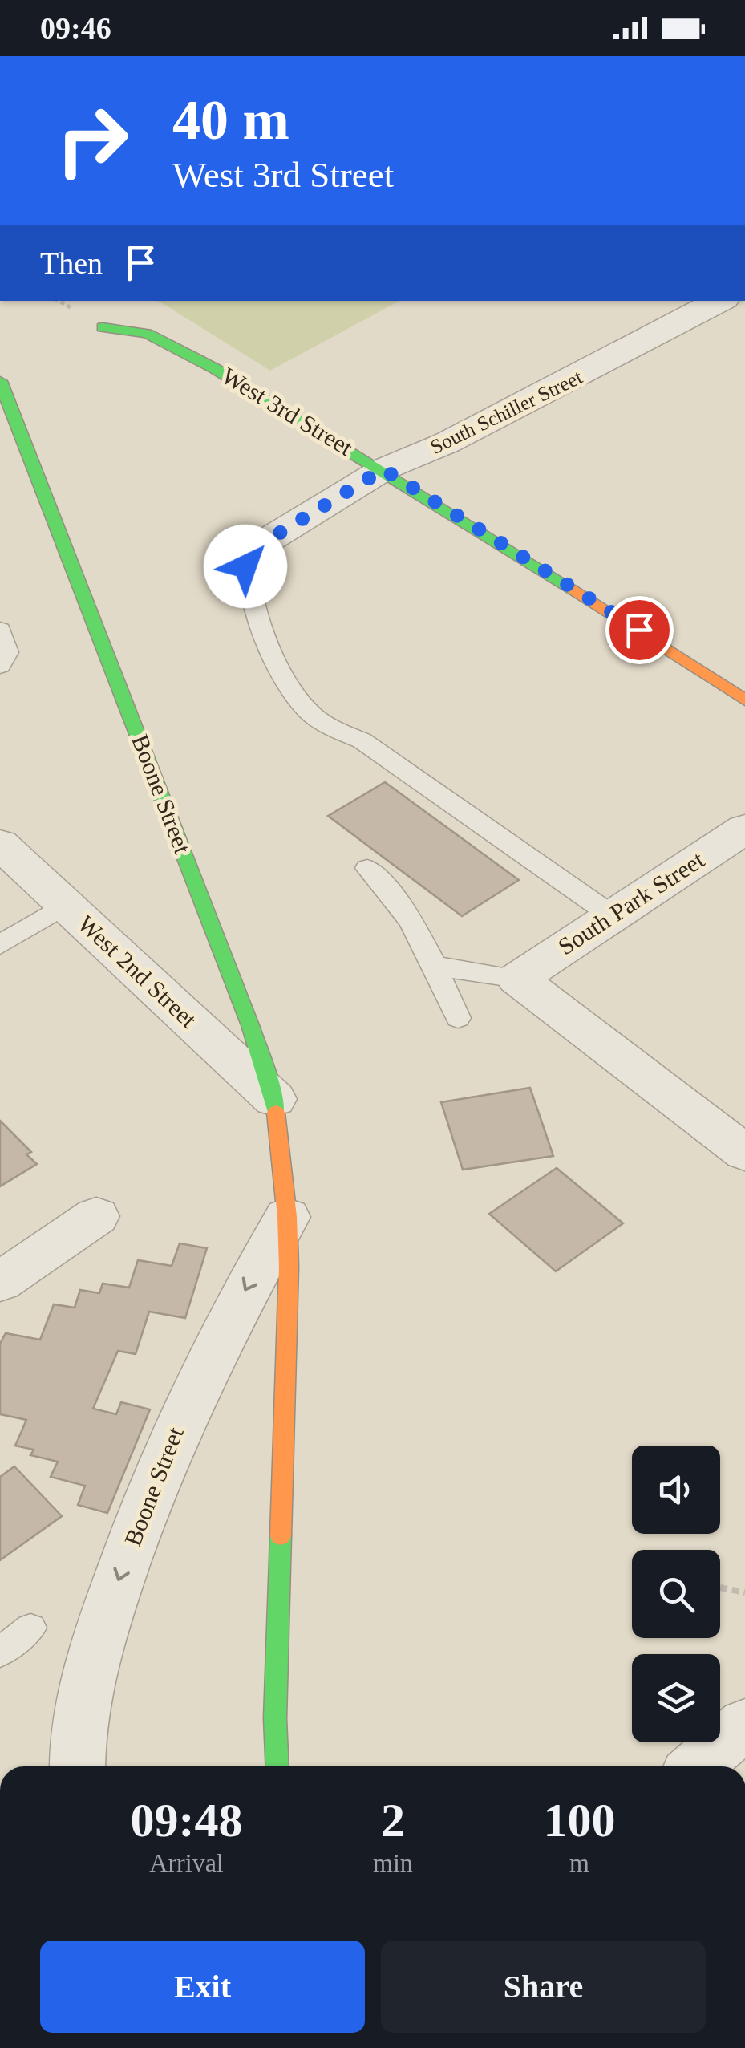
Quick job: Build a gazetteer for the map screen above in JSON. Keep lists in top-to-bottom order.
{
  "streets": {
    "main road": ["West 3rd Street", "Boone Street"],
    "street": ["South Schiller Street", "South Park Street", "West 2nd Street"]
  },
  "crossings": [
    ["West 3rd Street", "South Schiller Street"],
    ["Boone Street", "West 2nd Street"]
  ],
  "page": {
    "status": "09:46",
    "turn": ["40 m", "West 3rd Street"],
    "then": "Then",
    "eta": [
      "09:48",
      "Arrival",
      "2",
      "min",
      "100",
      "m"
    ],
    "buttons": ["Exit", "Share"]
  }
}
